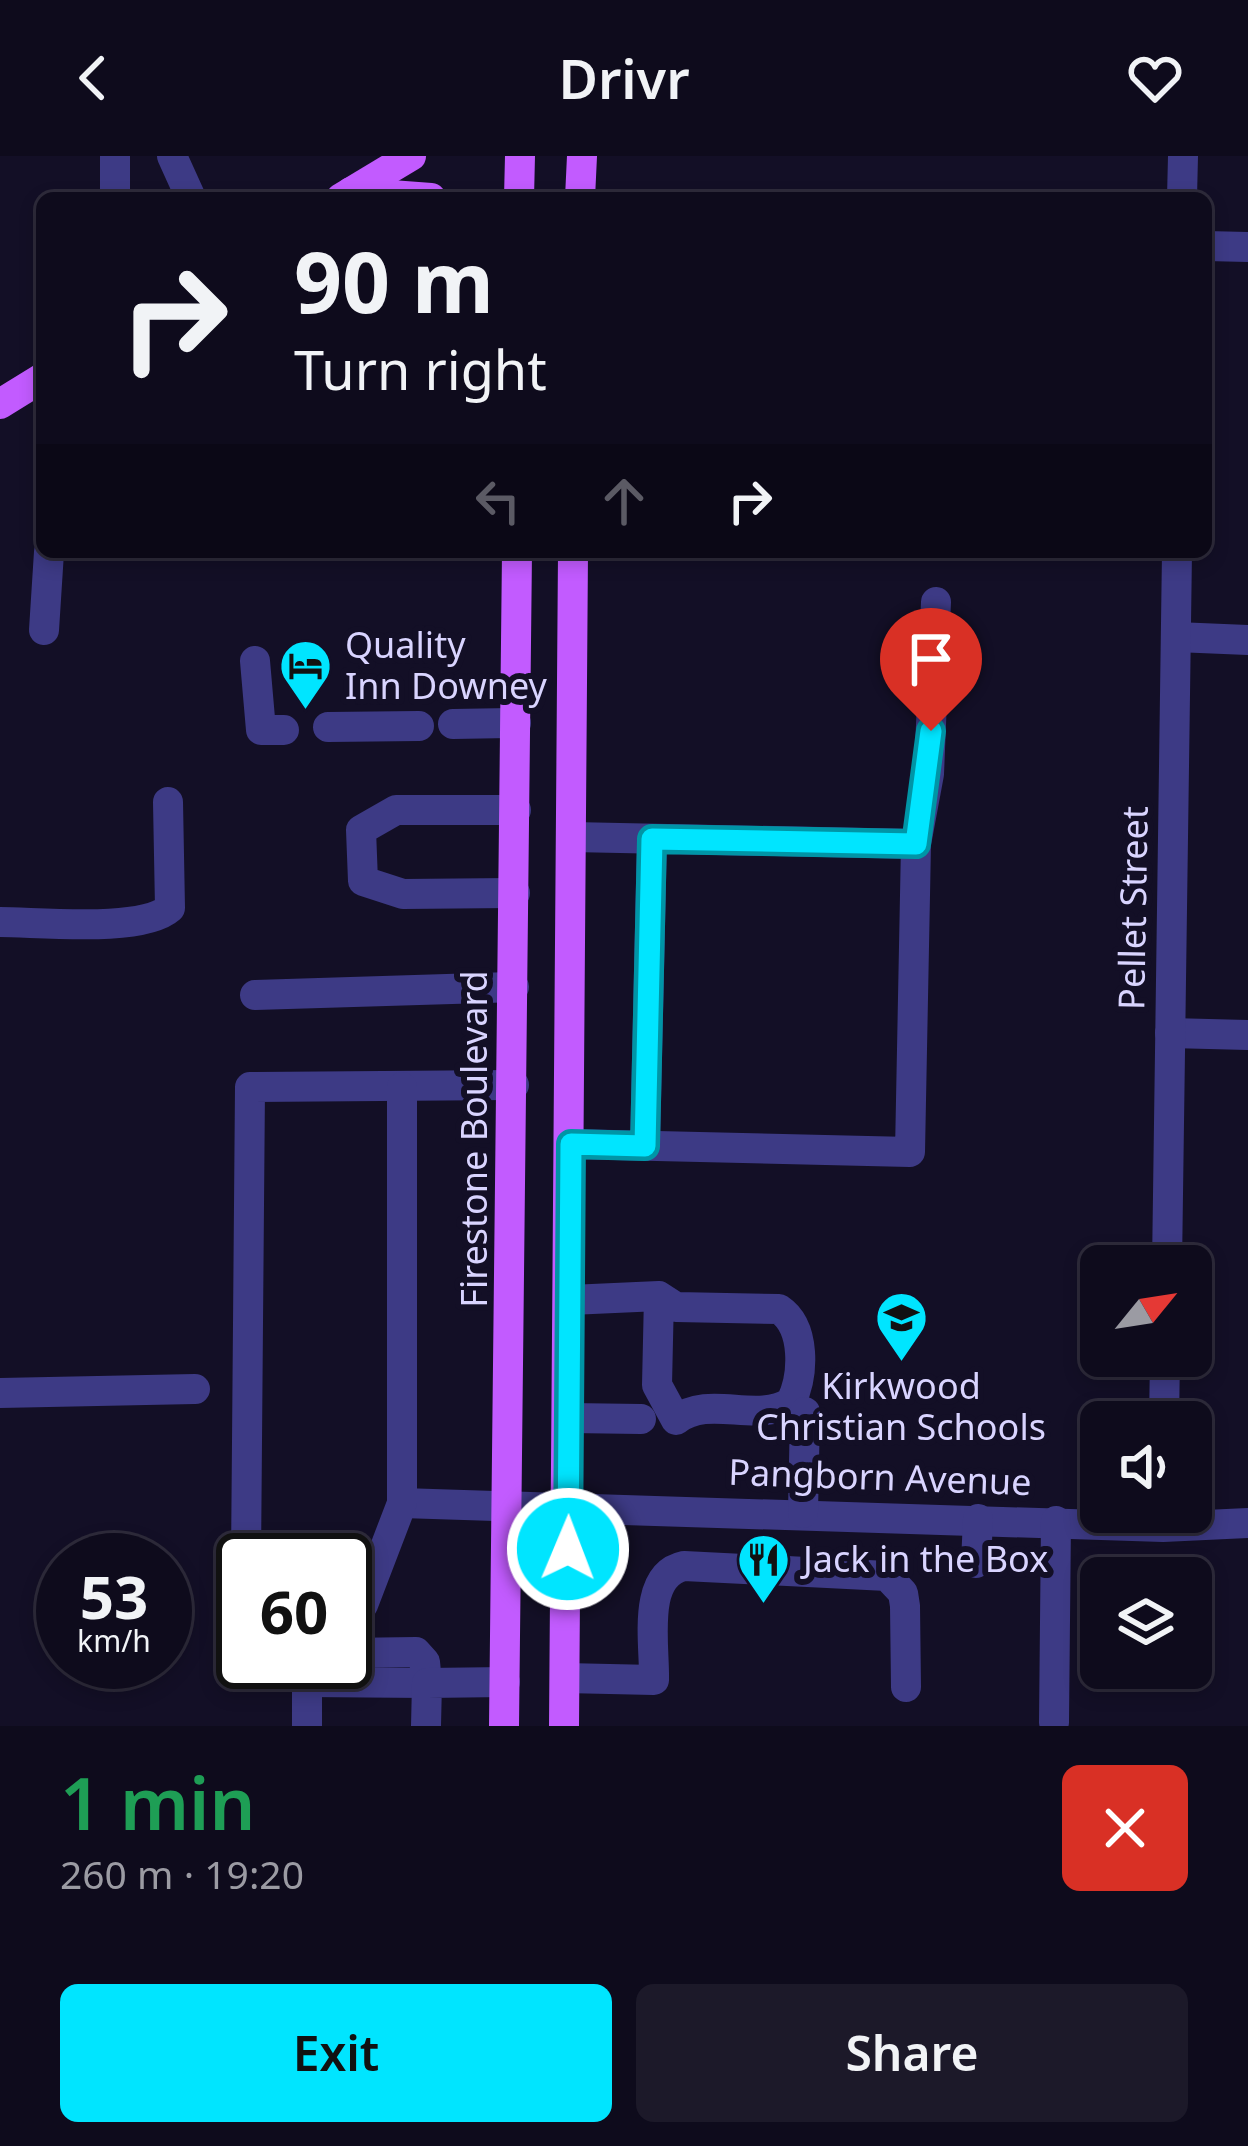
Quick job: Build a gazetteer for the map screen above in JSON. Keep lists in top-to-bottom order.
{
  "streets": {
    "main road": ["Firestone Boulevard"],
    "street": ["Pellet Street", "Pangborn Avenue"]
  },
  "crossings": [
    ["Firestone Boulevard", "Pangborn Avenue"]
  ],
  "places": {
    "hotel": ["Quality Inn Downey"],
    "school or university": ["Kirkwood Christian Schools"],
    "restaurant": ["Jack in the Box"]
  },
  "north": "top right",
  "page": {
    "header": "Drivr",
    "turn": ["90 m", "Turn right"],
    "speed": "53 km/h",
    "limit": "60",
    "heading": ["1 min", "260 m · 19:20"],
    "buttons": ["Exit", "Share"]
  }
}
